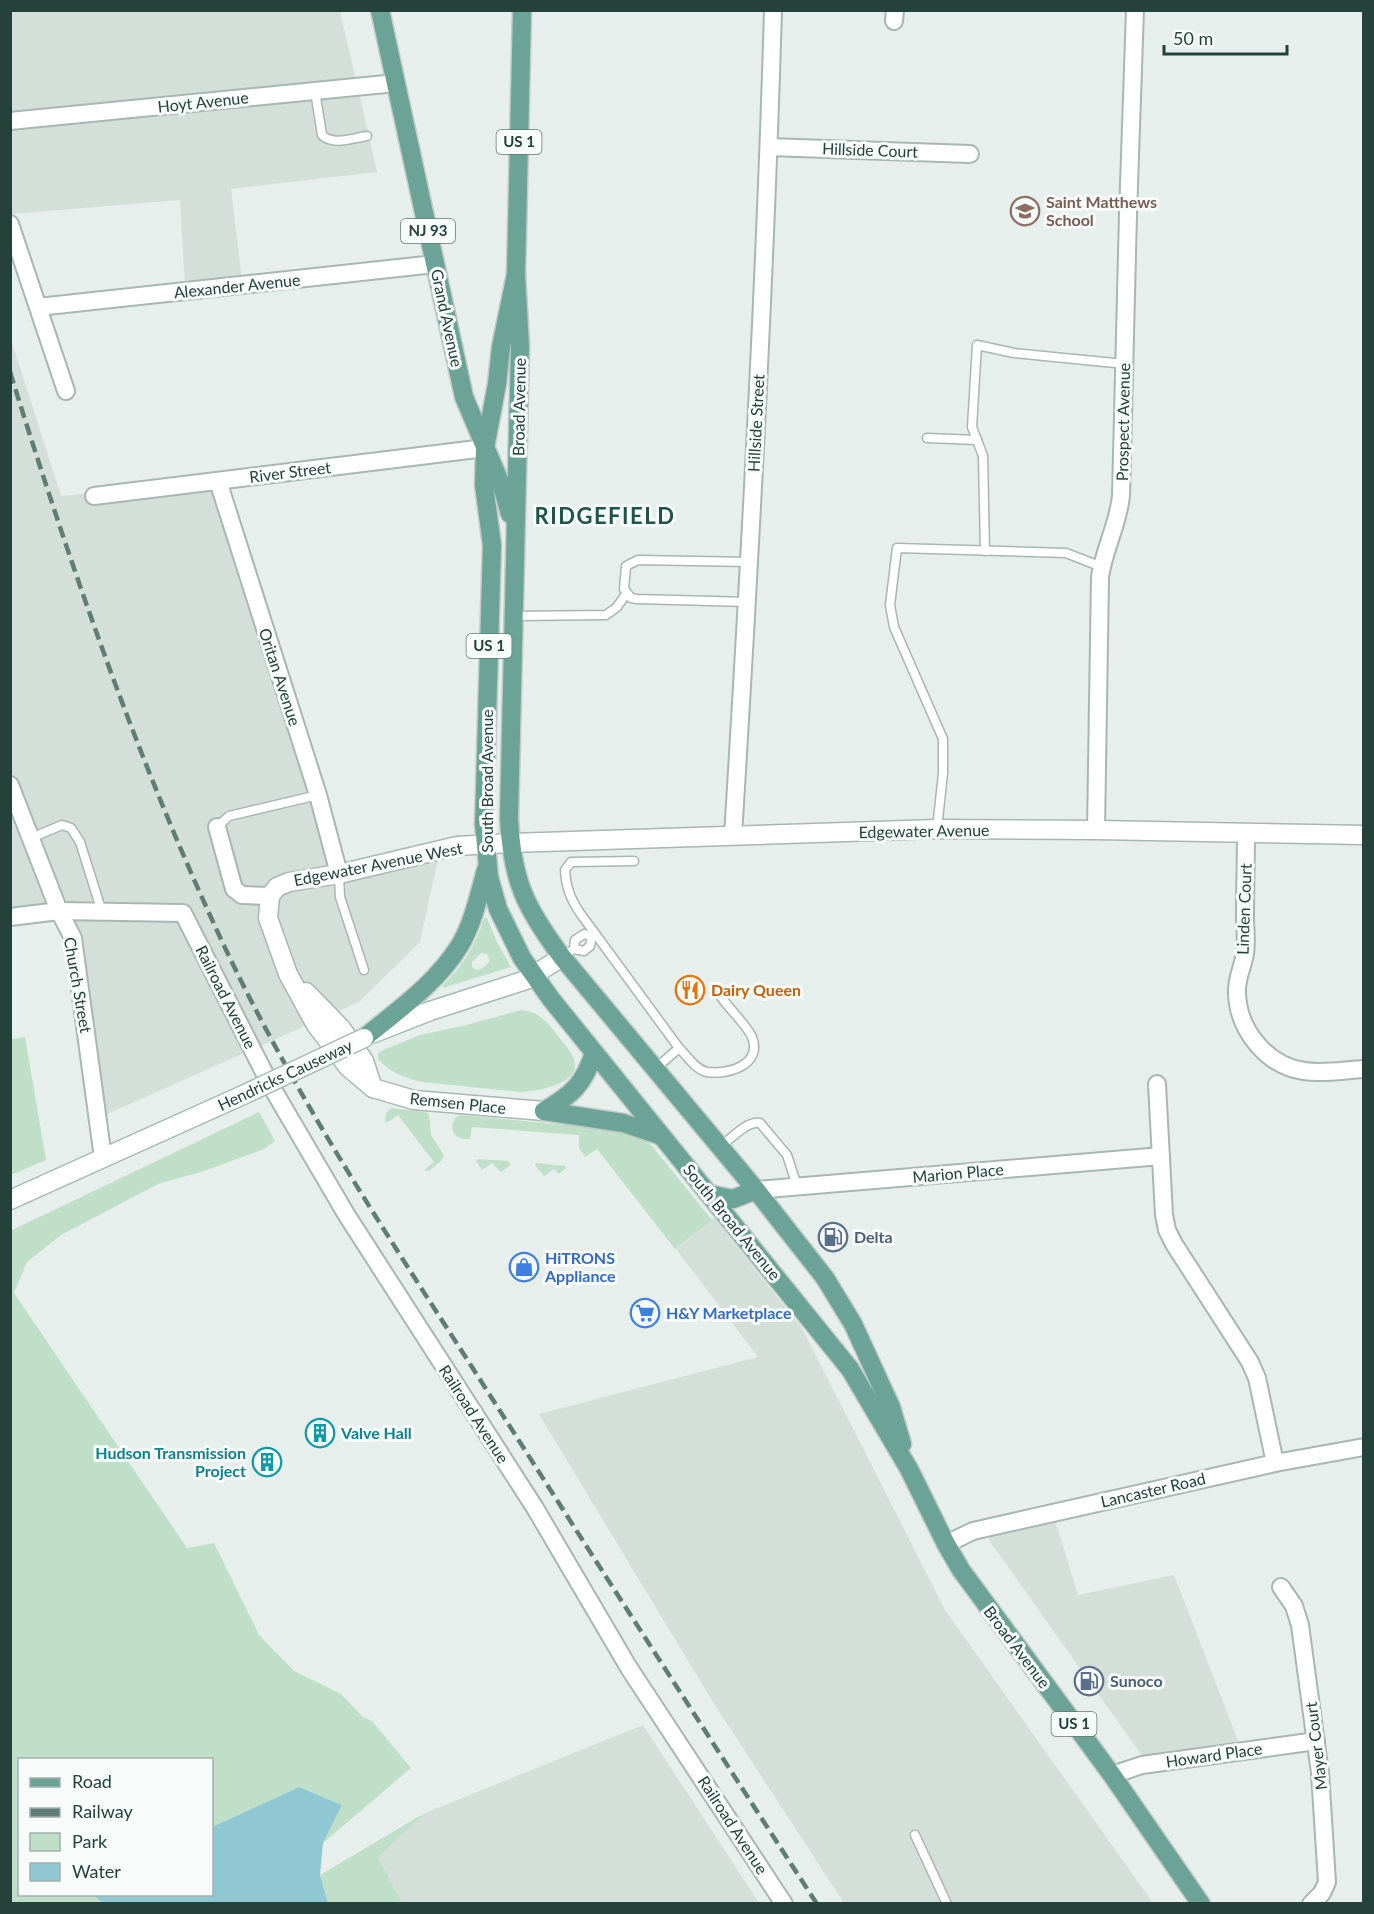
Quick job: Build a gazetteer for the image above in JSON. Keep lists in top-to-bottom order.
{
  "streets": {
    "main road": [
      "US 1",
      "NJ 93",
      "Grand Avenue",
      "Broad Avenue",
      "South Broad Avenue"
    ],
    "street": [
      "Hoyt Avenue",
      "Hillside Court",
      "Alexander Avenue",
      "Prospect Avenue",
      "Hillside Street",
      "River Street",
      "Oritan Avenue",
      "Edgewater Avenue",
      "Edgewater Avenue West",
      "Linden Court",
      "Church Street",
      "Railroad Avenue",
      "Hendricks Causeway",
      "Remsen Place",
      "Marion Place",
      "Lancaster Road",
      "Mayer Court",
      "Howard Place"
    ]
  },
  "crossings": [
    ["Hoyt Avenue", "Grand Avenue"],
    ["Hillside Court", "Hillside Street"],
    ["Alexander Avenue", "Grand Avenue"],
    ["Grand Avenue", "Broad Avenue"],
    ["Grand Avenue", "River Street"],
    ["Grand Avenue", "South Broad Avenue"],
    ["Broad Avenue", "River Street"],
    ["Broad Avenue", "South Broad Avenue"],
    ["Broad Avenue", "Lancaster Road"],
    ["Broad Avenue", "Howard Place"],
    ["Prospect Avenue", "Edgewater Avenue"],
    ["Hillside Street", "Edgewater Avenue"],
    ["River Street", "Oritan Avenue"],
    ["River Street", "South Broad Avenue"],
    ["Oritan Avenue", "Edgewater Avenue West"],
    ["South Broad Avenue", "Edgewater Avenue"],
    ["South Broad Avenue", "Edgewater Avenue West"],
    ["South Broad Avenue", "Hendricks Causeway"],
    ["South Broad Avenue", "Marion Place"],
    ["Edgewater Avenue", "Edgewater Avenue West"],
    ["Edgewater Avenue", "Linden Court"],
    ["Edgewater Avenue West", "Remsen Place"],
    ["Church Street", "Hendricks Causeway"],
    ["Mayer Court", "Howard Place"]
  ],
  "districts": ["RIDGEFIELD"],
  "places": {
    "school or university": ["Saint Matthews School"],
    "restaurant": ["Dairy Queen"],
    "fuel station": ["Delta", "Sunoco"],
    "shop": ["HiTRONS Appliance"],
    "supermarket": ["H&Y Marketplace"],
    "building": ["Valve Hall", "Hudson Transmission Project"]
  },
  "legend": [
    "Road",
    "Railway",
    "Park",
    "Water"
  ],
  "scale_bar": "50 m"
}
